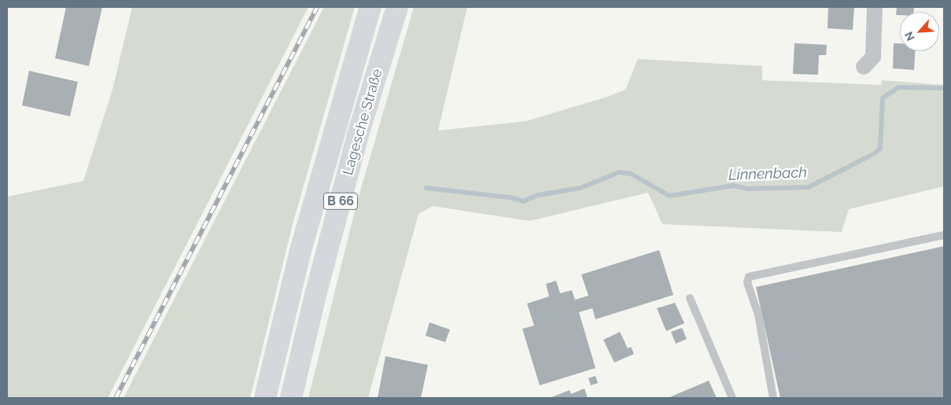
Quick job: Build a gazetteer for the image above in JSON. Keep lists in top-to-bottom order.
{
  "streets": {
    "highway": ["Lagesche Straße", "B 66"]
  },
  "water": ["Linnenbach"],
  "north": "bottom left"
}
